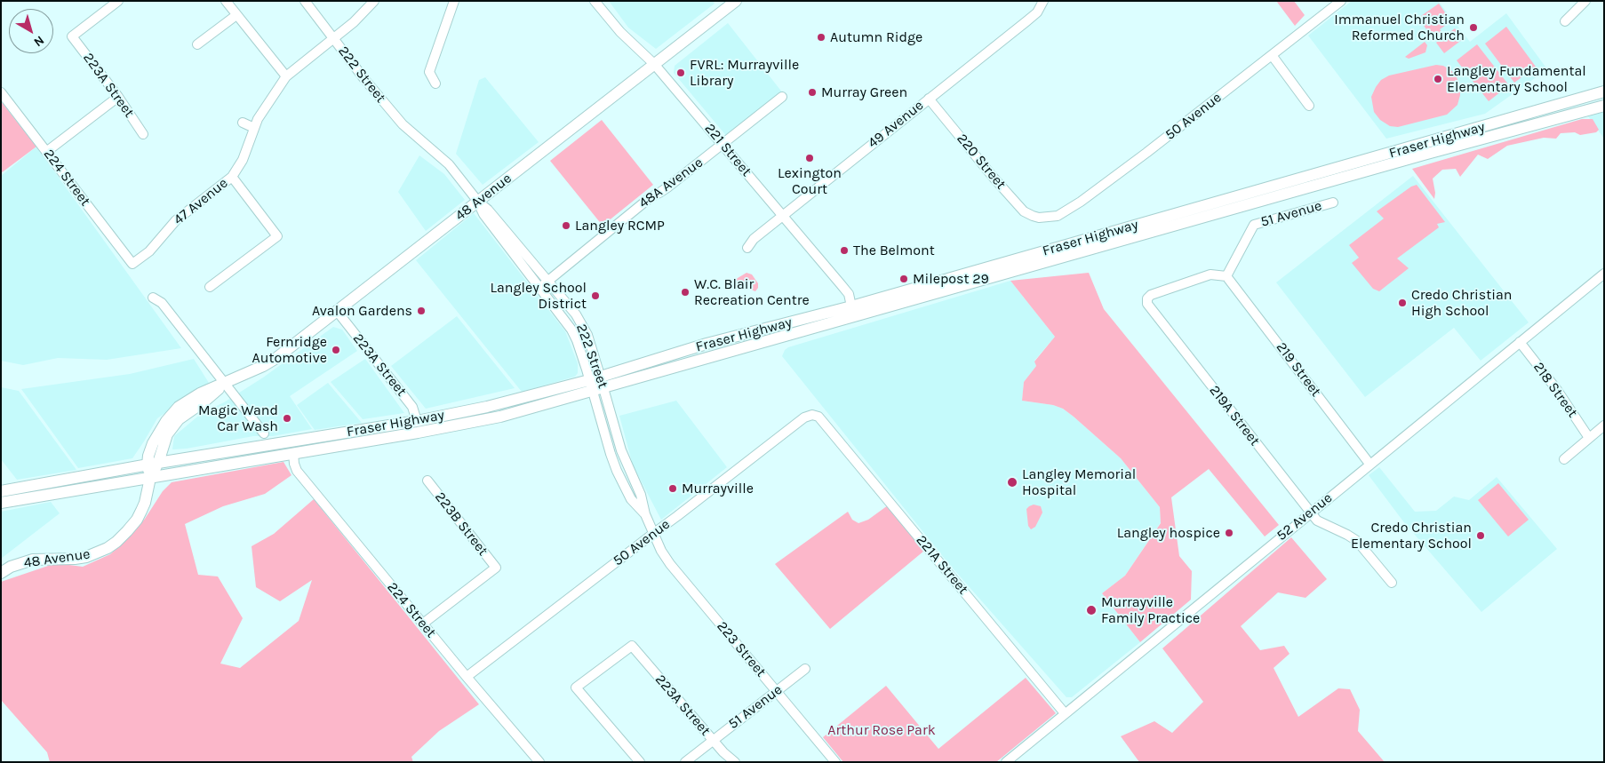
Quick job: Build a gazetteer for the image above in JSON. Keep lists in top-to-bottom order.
{
  "streets": {
    "main road": ["Fraser Highway", "48 Avenue"],
    "street": [
      "222 Street",
      "223A Street",
      "50 Avenue",
      "49 Avenue",
      "221 Street",
      "220 Street",
      "224 Street",
      "48A Avenue",
      "47 Avenue",
      "51 Avenue",
      "219 Street",
      "218 Street",
      "219A Street",
      "52 Avenue",
      "223B Street",
      "221A Street",
      "223 Street"
    ]
  },
  "crossings": [
    ["222 Street", "50 Avenue"],
    ["222 Street", "Fraser Highway"],
    ["222 Street", "48A Avenue"],
    ["222 Street", "48 Avenue"],
    ["222 Street", "47 Avenue"],
    ["222 Street", "223 Street"],
    ["223A Street", "Fraser Highway"],
    ["223A Street", "48 Avenue"],
    ["223A Street", "51 Avenue"],
    ["50 Avenue", "220 Street"],
    ["50 Avenue", "224 Street"],
    ["50 Avenue", "221A Street"],
    ["50 Avenue", "223 Street"],
    ["49 Avenue", "221 Street"],
    ["49 Avenue", "220 Street"],
    ["Fraser Highway", "221 Street"],
    ["Fraser Highway", "224 Street"],
    ["Fraser Highway", "48 Avenue"],
    ["221 Street", "48A Avenue"],
    ["221 Street", "48 Avenue"],
    ["224 Street", "47 Avenue"],
    ["224 Street", "223B Street"],
    ["51 Avenue", "219 Street"],
    ["51 Avenue", "219A Street"],
    ["51 Avenue", "223 Street"],
    ["219 Street", "219A Street"],
    ["219 Street", "52 Avenue"],
    ["218 Street", "52 Avenue"],
    ["219A Street", "52 Avenue"],
    ["52 Avenue", "221A Street"]
  ],
  "parks": ["Arthur Rose Park"],
  "places": [
    "Immanuel Christian Reformed Church",
    "Autumn Ridge",
    "FVRL: Murrayville Library",
    "Langley Fundamental Elementary School",
    "Murray Green",
    "Lexington Court",
    "Langley RCMP",
    "The Belmont",
    "Milepost 29",
    "W.C. Blair Recreation Centre",
    "Langley School District",
    "Credo Christian High School",
    "Avalon Gardens",
    "Fernridge Automotive",
    "Magic Wand Car Wash",
    "Langley Memorial Hospital",
    "Murrayville",
    "Langley hospice",
    "Credo Christian Elementary School",
    "Murrayville Family Practice"
  ],
  "north": "bottom right"
}
